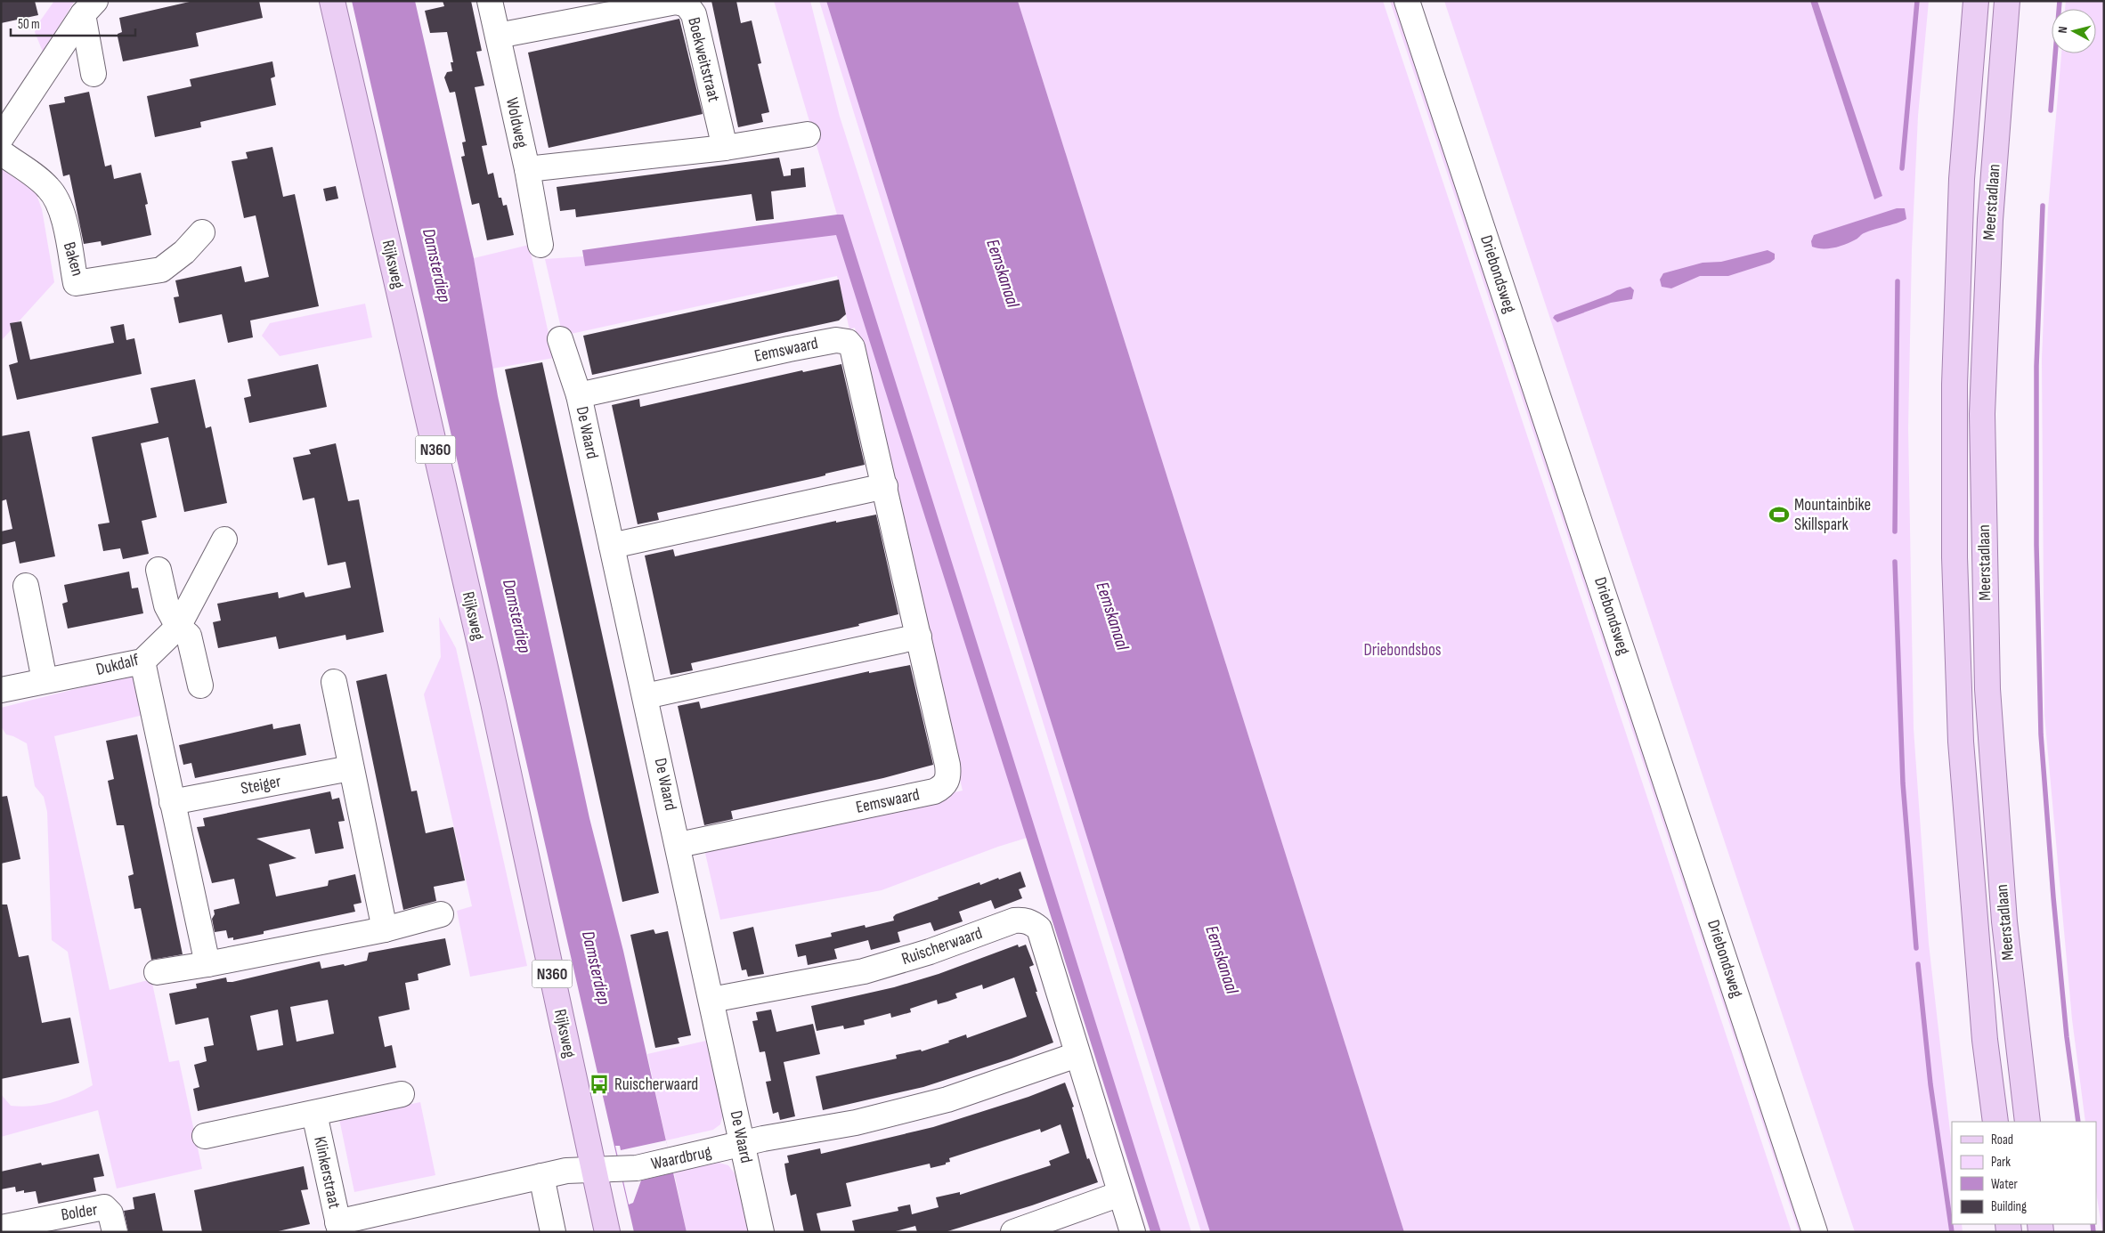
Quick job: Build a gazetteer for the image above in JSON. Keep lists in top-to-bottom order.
{
  "streets": {
    "main road": ["Meerstadlaan", "Rijksweg", "N360"],
    "street": [
      "Boekweitstraat",
      "Woldweg",
      "Baken",
      "Driebondsweg",
      "Eemswaard",
      "De Waard",
      "Dukdalf",
      "Steiger",
      "Ruischerwaard",
      "Waardbrug",
      "Klinkerstraat",
      "Bolder"
    ]
  },
  "crossings": [
    ["Boekweitstraat", "Woldweg"],
    ["Rijksweg", "Waardbrug"],
    ["Eemswaard", "De Waard"],
    ["De Waard", "Ruischerwaard"],
    ["De Waard", "Waardbrug"]
  ],
  "water": ["Damsterdiep", "Eemskanaal"],
  "parks": ["Driebondsbos"],
  "places": {
    "sports": ["Mountainbike Skillspark"],
    "bus stop": ["Ruischerwaard"]
  },
  "legend": [
    "Road",
    "Park",
    "Water",
    "Building"
  ],
  "scale_bar": "50 m",
  "north": "left"
}
